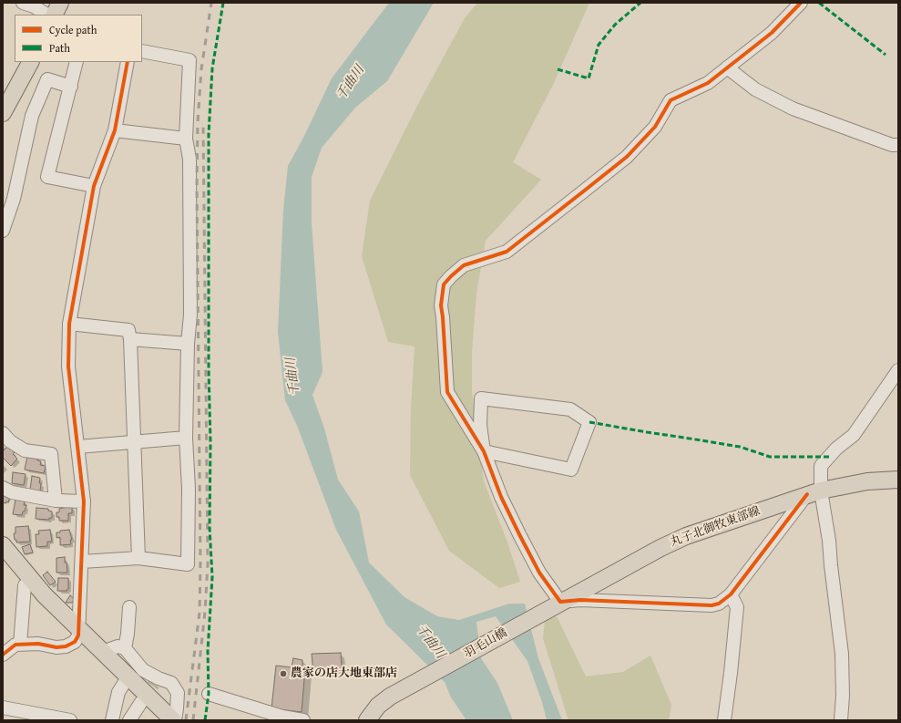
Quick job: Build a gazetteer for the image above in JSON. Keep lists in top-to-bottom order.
{
  "streets": {
    "main road": ["丸子北御牧東部線", "羽毛山橋"]
  },
  "crossings": [
    ["丸子北御牧東部線", "羽毛山橋"]
  ],
  "water": ["千曲川"],
  "places": ["農家の店大地東部店"],
  "legend": ["Cycle path", "Path"]
}
